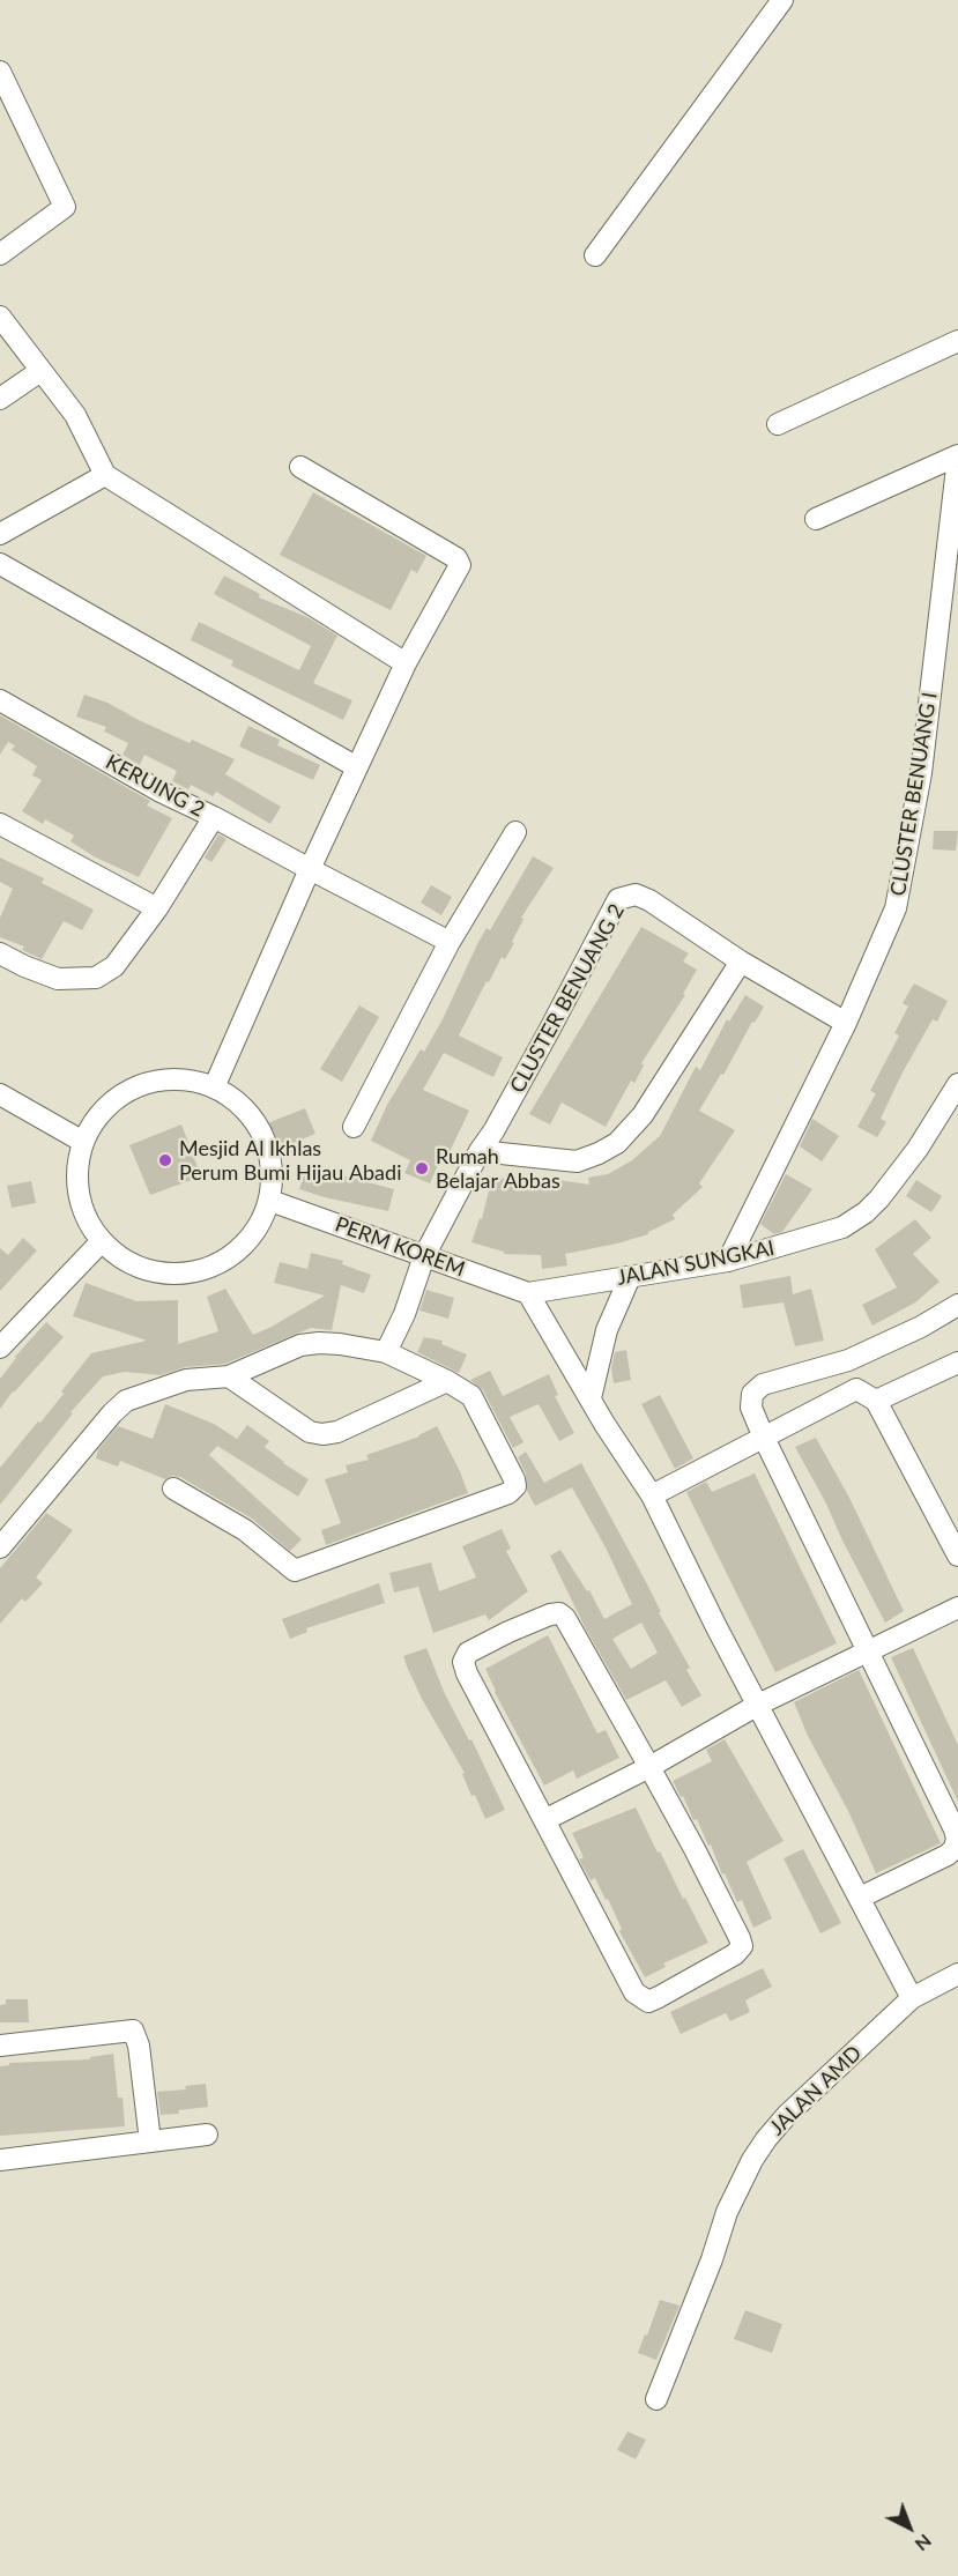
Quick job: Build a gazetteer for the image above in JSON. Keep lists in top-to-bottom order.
{
  "streets": {
    "street": [
      "KERUING 2",
      "CLUSTER BENUANG I",
      "CLUSTER BENUANG 2",
      "PERM KOREM",
      "JALAN SUNGKAI",
      "JALAN AMD"
    ]
  },
  "crossings": [
    ["CLUSTER BENUANG I", "CLUSTER BENUANG 2"],
    ["CLUSTER BENUANG I", "JALAN SUNGKAI"],
    ["PERM KOREM", "JALAN SUNGKAI"]
  ],
  "places": ["Mesjid Al Ikhlas Perum Bumi Hijau Abadi", "Rumah Belajar Abbas"],
  "north": "bottom right"
}
